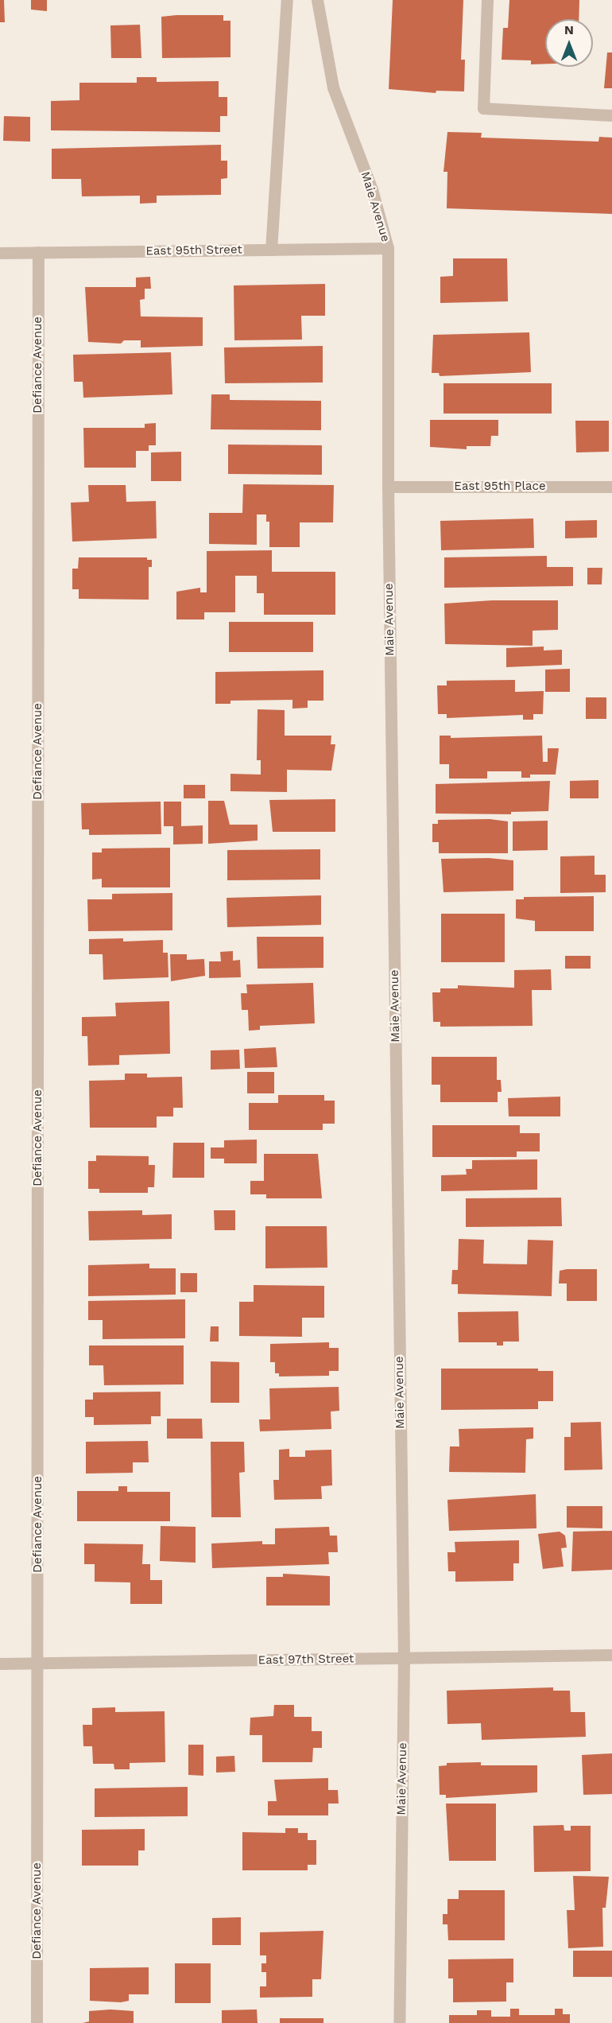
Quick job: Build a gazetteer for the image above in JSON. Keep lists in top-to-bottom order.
{
  "streets": {
    "street": [
      "Maie Avenue",
      "East 95th Street",
      "Defiance Avenue",
      "East 95th Place",
      "East 97th Street"
    ]
  },
  "crossings": [
    ["Maie Avenue", "East 95th Street"],
    ["Maie Avenue", "East 95th Place"],
    ["Maie Avenue", "East 97th Street"],
    ["East 95th Street", "Defiance Avenue"],
    ["Defiance Avenue", "East 97th Street"]
  ],
  "north": "top"
}
